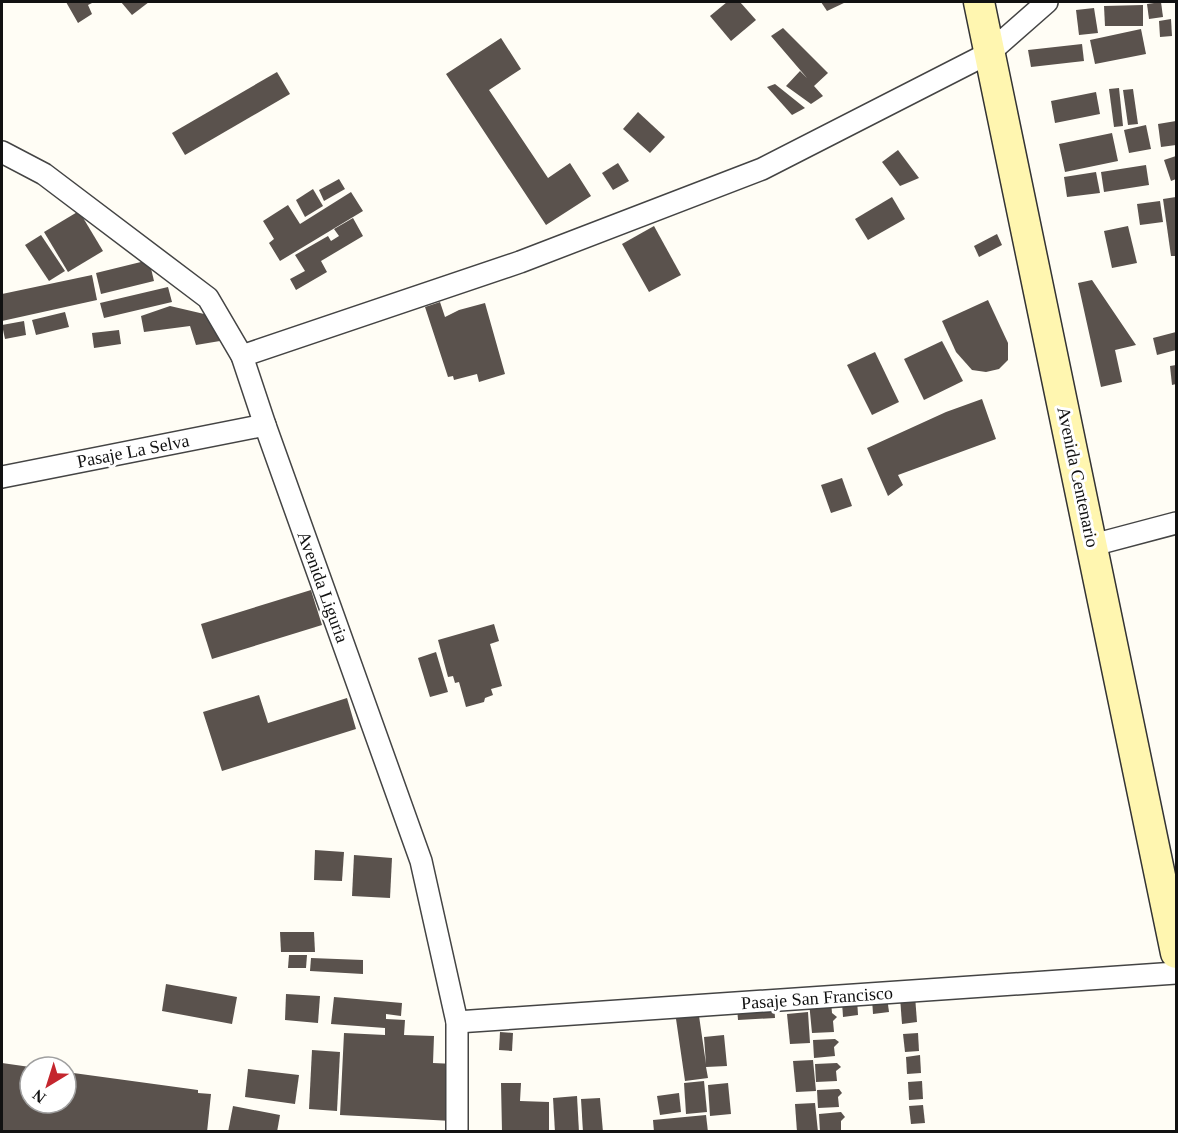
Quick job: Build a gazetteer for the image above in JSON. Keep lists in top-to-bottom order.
{
  "streets": {
    "main road": ["Avenida Centenario"],
    "street": ["Pasaje La Selva", "Avenida Liguria", "Pasaje San Francisco"]
  },
  "crossings": [
    ["Pasaje La Selva", "Avenida Liguria"],
    ["Avenida Liguria", "Pasaje San Francisco"]
  ],
  "north": "bottom left"
}
